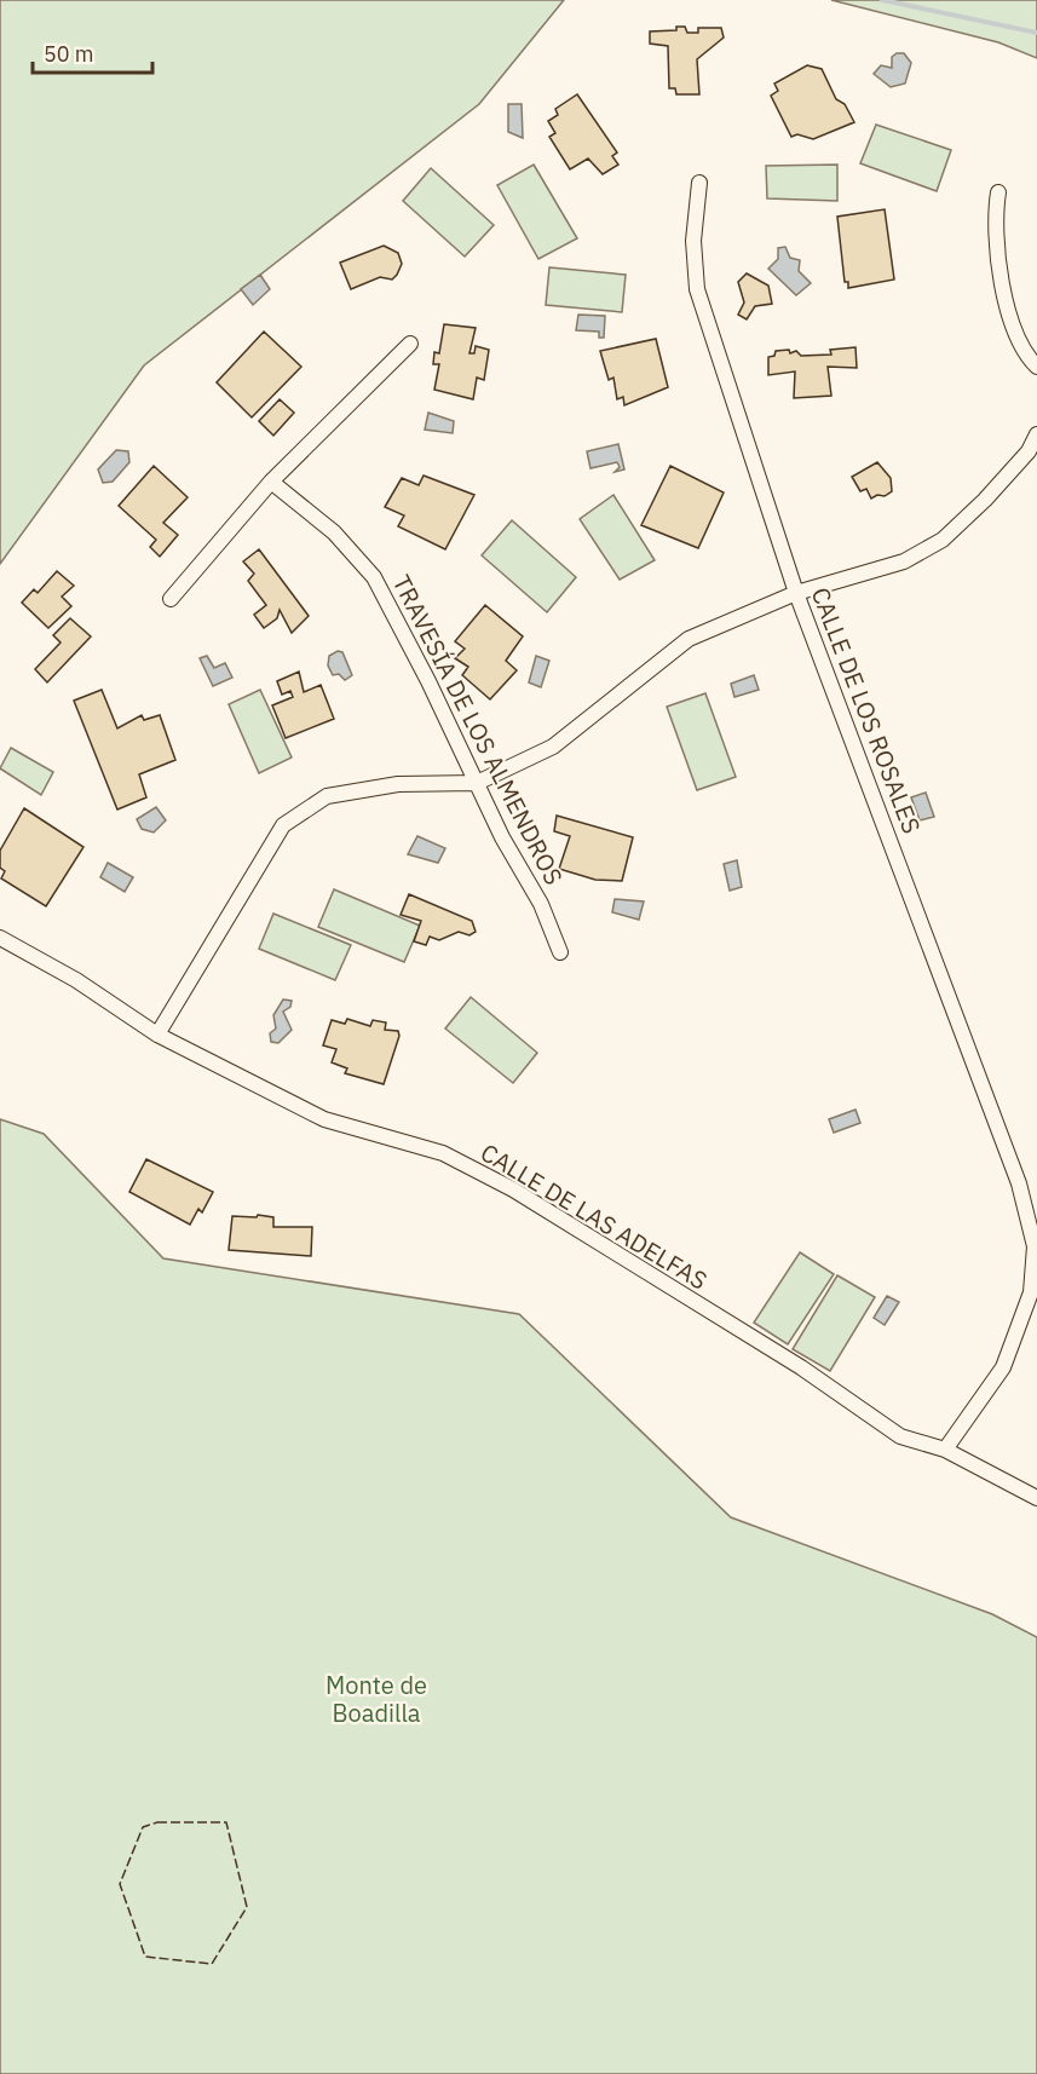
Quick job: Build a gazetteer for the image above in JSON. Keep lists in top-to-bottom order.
{
  "streets": {
    "street": ["CALLE DE LOS ROSALES", "TRAVESÍA DE LOS ALMENDROS", "CALLE DE LAS ADELFAS"]
  },
  "crossings": [
    ["CALLE DE LOS ROSALES", "CALLE DE LAS ADELFAS"]
  ],
  "parks": ["Monte de Boadilla"],
  "scale_bar": "50 m"
}
